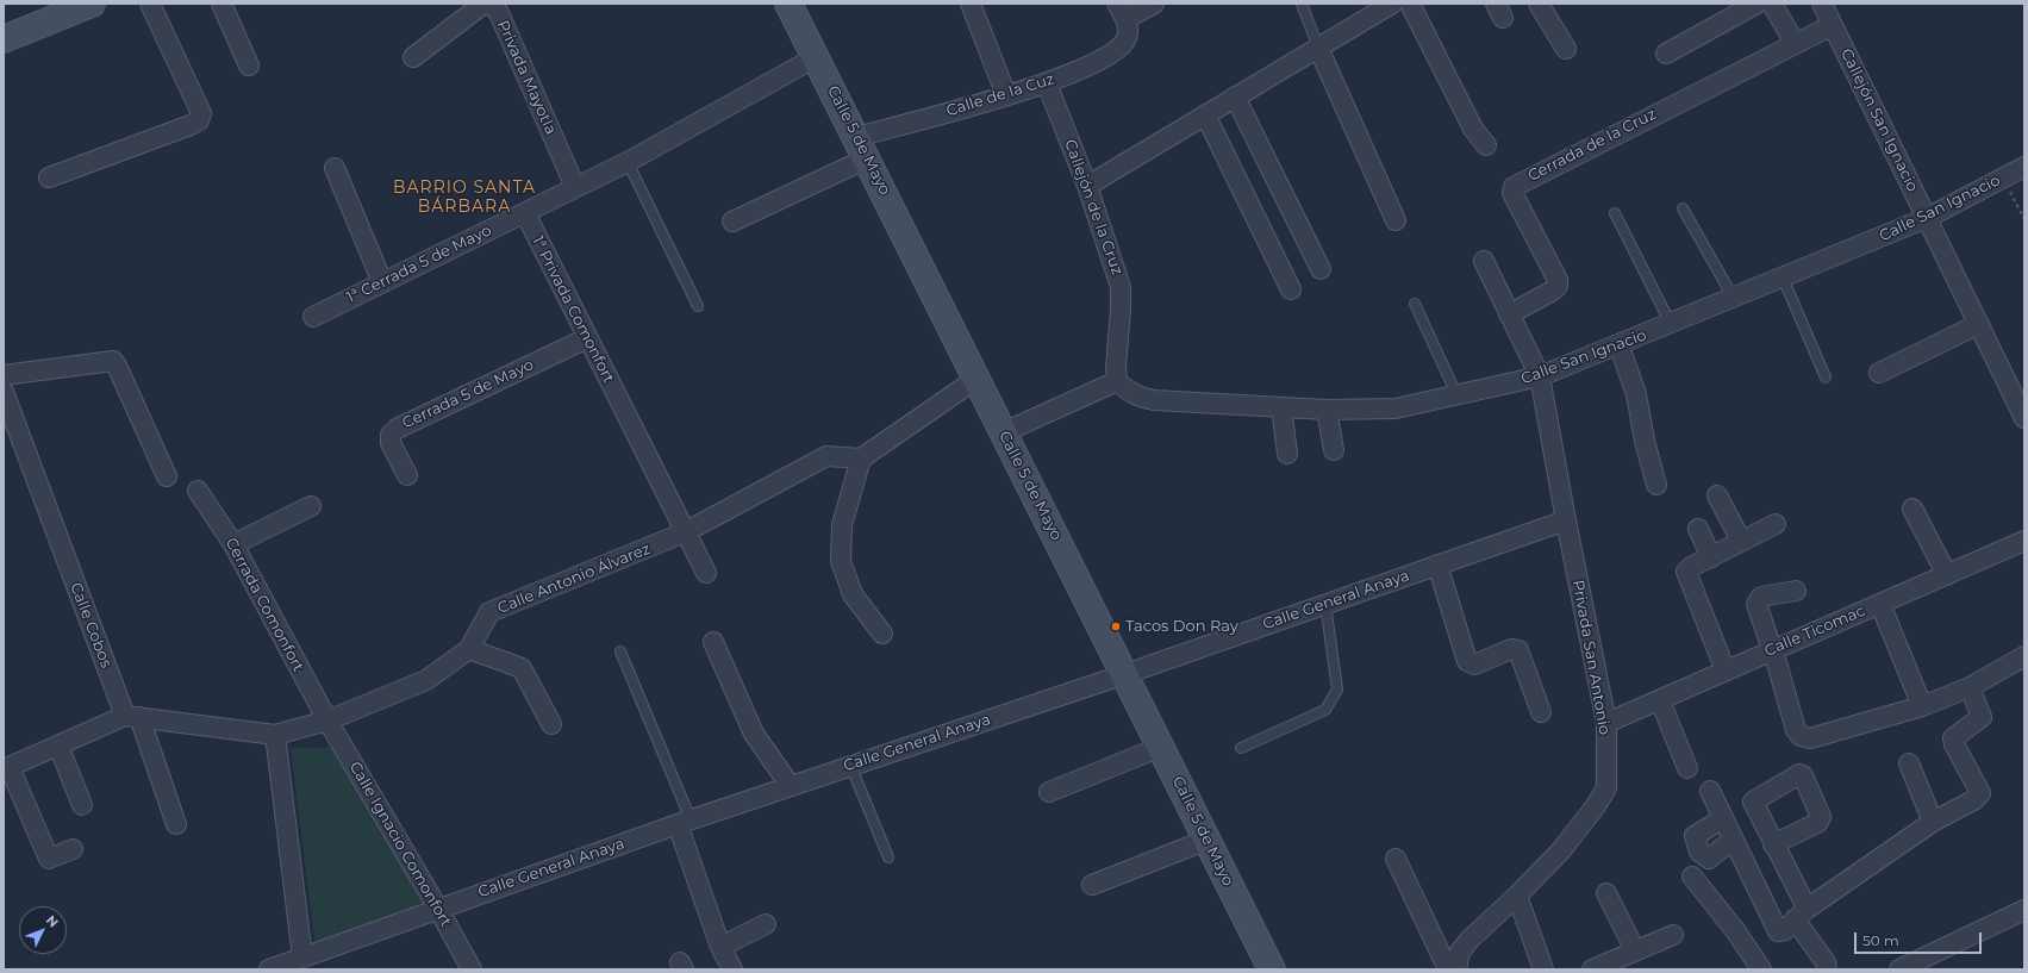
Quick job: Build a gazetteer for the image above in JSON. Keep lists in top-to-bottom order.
{
  "streets": {
    "street": [
      "Privada Mayotla",
      "Calle de la Cuz",
      "Callejón San Ignacio",
      "Calle 5 de Mayo",
      "Cerrada de la Cruz",
      "Callejón de la Cruz",
      "Calle San Ignacio",
      "1ª Cerrada 5 de Mayo",
      "1ª Privada Comonfort",
      "Cerrada 5 de Mayo",
      "Calle Antonio Álvarez",
      "Calle General Anaya",
      "Cerrada Comonfort",
      "Calle Cobos",
      "Calle Ticomac",
      "Privada San Antonio",
      "Calle Ignacio Comonfort"
    ]
  },
  "crossings": [
    ["Calle de la Cuz", "Calle 5 de Mayo"],
    ["Calle de la Cuz", "Callejón de la Cruz"],
    ["Callejón San Ignacio", "Calle San Ignacio"],
    ["Calle 5 de Mayo", "Calle General Anaya"],
    ["Cerrada de la Cruz", "Privada San Antonio"],
    ["Callejón de la Cruz", "Calle San Ignacio"],
    ["Calle San Ignacio", "Privada San Antonio"],
    ["1ª Cerrada 5 de Mayo", "1ª Privada Comonfort"],
    ["1ª Privada Comonfort", "Cerrada 5 de Mayo"],
    ["1ª Privada Comonfort", "Calle Antonio Álvarez"],
    ["Calle Antonio Álvarez", "Cerrada Comonfort"],
    ["Calle Antonio Álvarez", "Calle Ignacio Comonfort"],
    ["Calle General Anaya", "Privada San Antonio"],
    ["Calle General Anaya", "Calle Ignacio Comonfort"],
    ["Cerrada Comonfort", "Calle Ignacio Comonfort"],
    ["Calle Ticomac", "Privada San Antonio"]
  ],
  "districts": ["BARRIO SANTA BÁRBARA"],
  "places": ["Tacos Don Ray"],
  "scale_bar": "50 m",
  "north": "top right"
}
